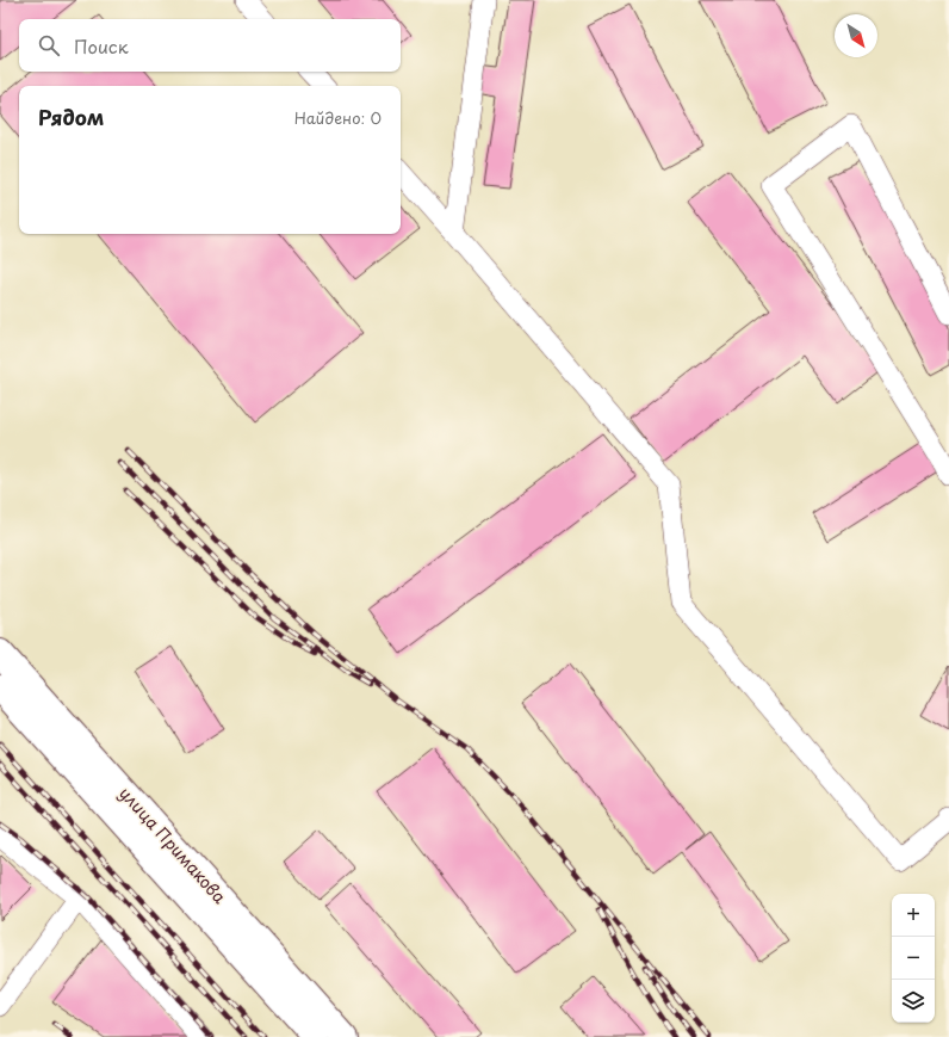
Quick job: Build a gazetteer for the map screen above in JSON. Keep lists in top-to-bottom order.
{
  "streets": {
    "main road": ["улица Примакова"]
  },
  "north": "bottom right",
  "page": {
    "search": "Поиск",
    "heading": ["Рядом", "Найдено: 0"],
    "map_buttons": ["+", "−"]
  }
}
